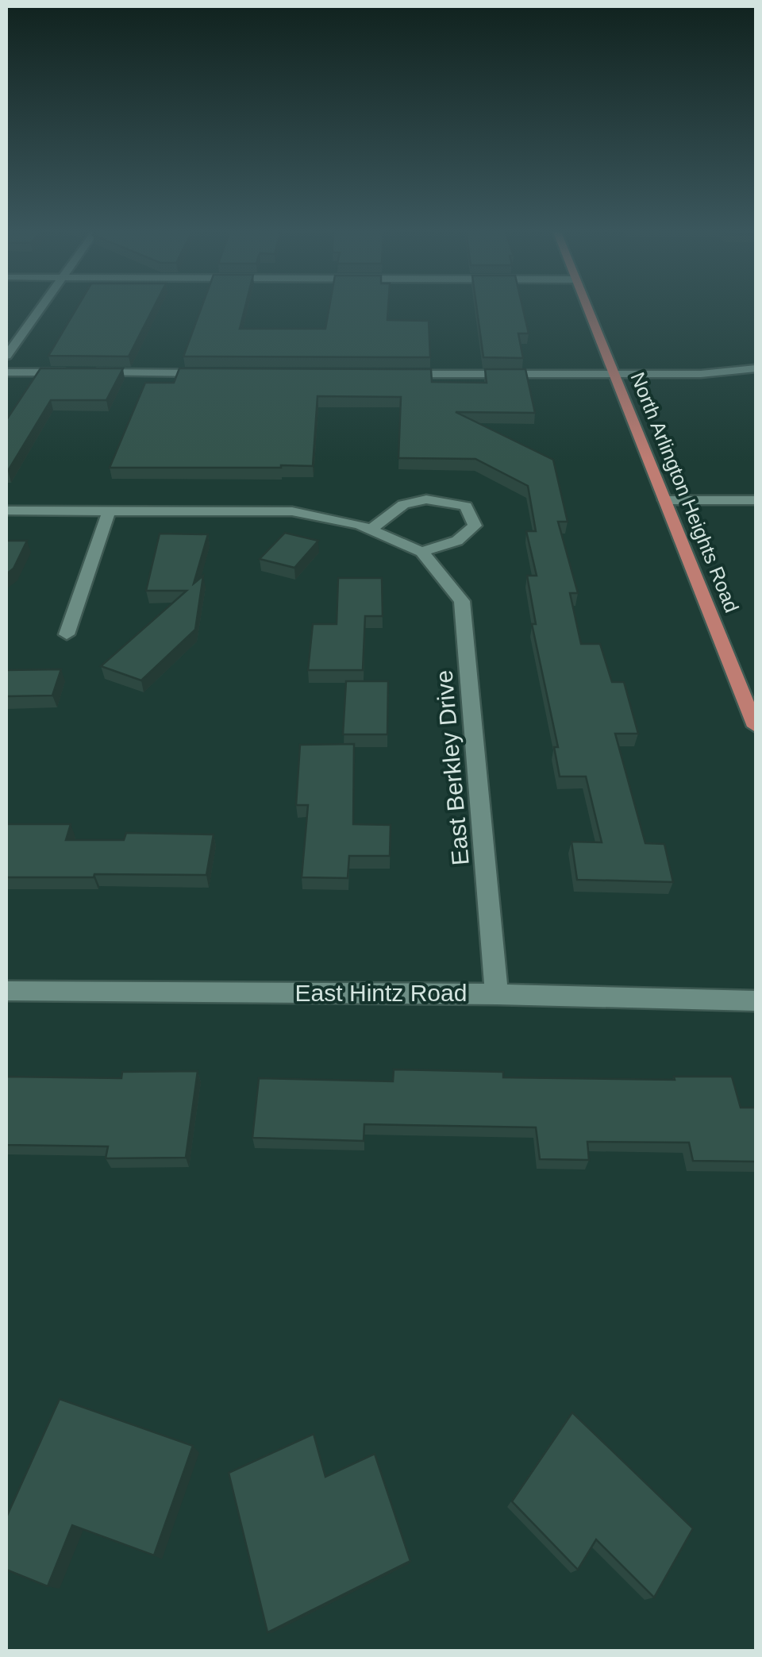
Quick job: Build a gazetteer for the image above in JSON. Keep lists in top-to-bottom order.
{
  "streets": {
    "main road": ["North Arlington Heights Road"],
    "street": ["East Berkley Drive", "East Hintz Road"]
  },
  "crossings": [
    ["East Berkley Drive", "East Hintz Road"]
  ]
}
